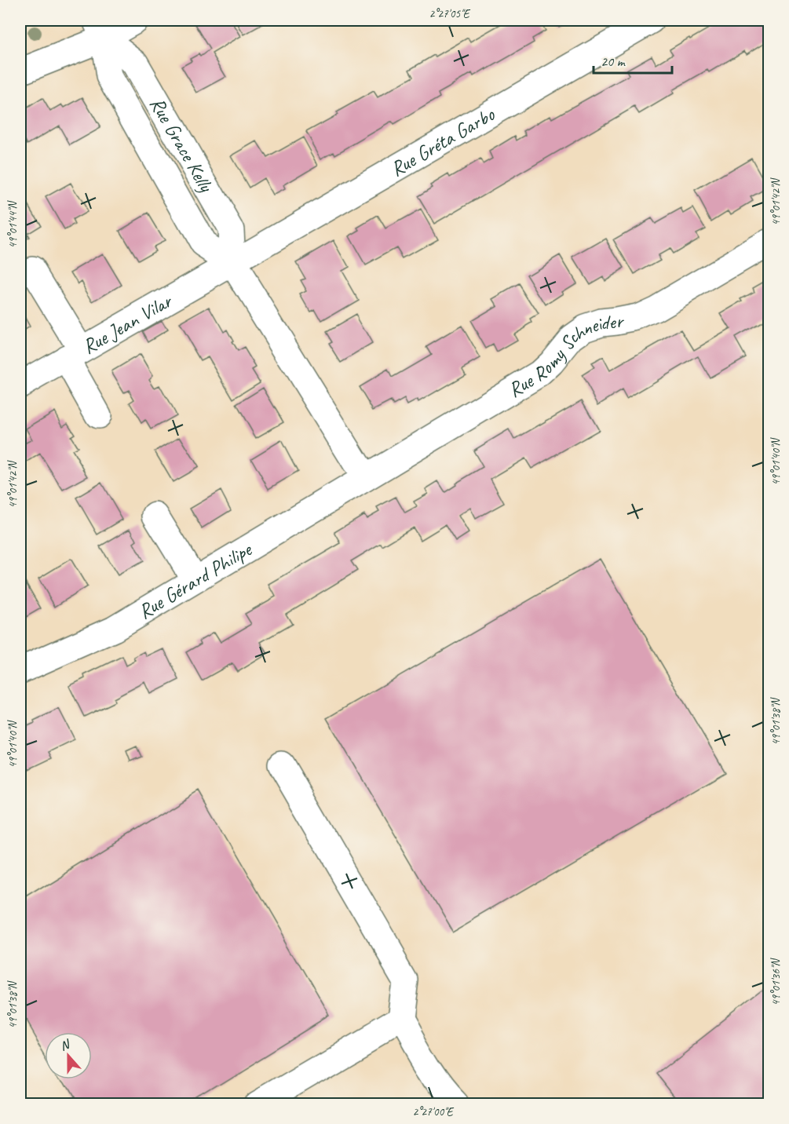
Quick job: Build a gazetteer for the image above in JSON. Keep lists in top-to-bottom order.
{
  "streets": {
    "street": [
      "Rue Gréta Garbo",
      "Rue Grace Kelly",
      "Rue Jean Vilar",
      "Rue Romy Schneider",
      "Rue Gérard Philipe"
    ]
  },
  "crossings": [
    ["Rue Gréta Garbo", "Rue Grace Kelly"],
    ["Rue Gréta Garbo", "Rue Jean Vilar"],
    ["Rue Grace Kelly", "Rue Jean Vilar"],
    ["Rue Grace Kelly", "Rue Romy Schneider"],
    ["Rue Grace Kelly", "Rue Gérard Philipe"],
    ["Rue Romy Schneider", "Rue Gérard Philipe"]
  ],
  "scale_bar": "20 m",
  "north": "top",
  "coordinates": [
    "2°27'05\"E",
    "49°01'42\"N",
    "49°01'44\"N",
    "49°01'40\"N",
    "49°01'38\"N",
    "49°01'36\"N",
    "2°27'00\"E"
  ]
}
